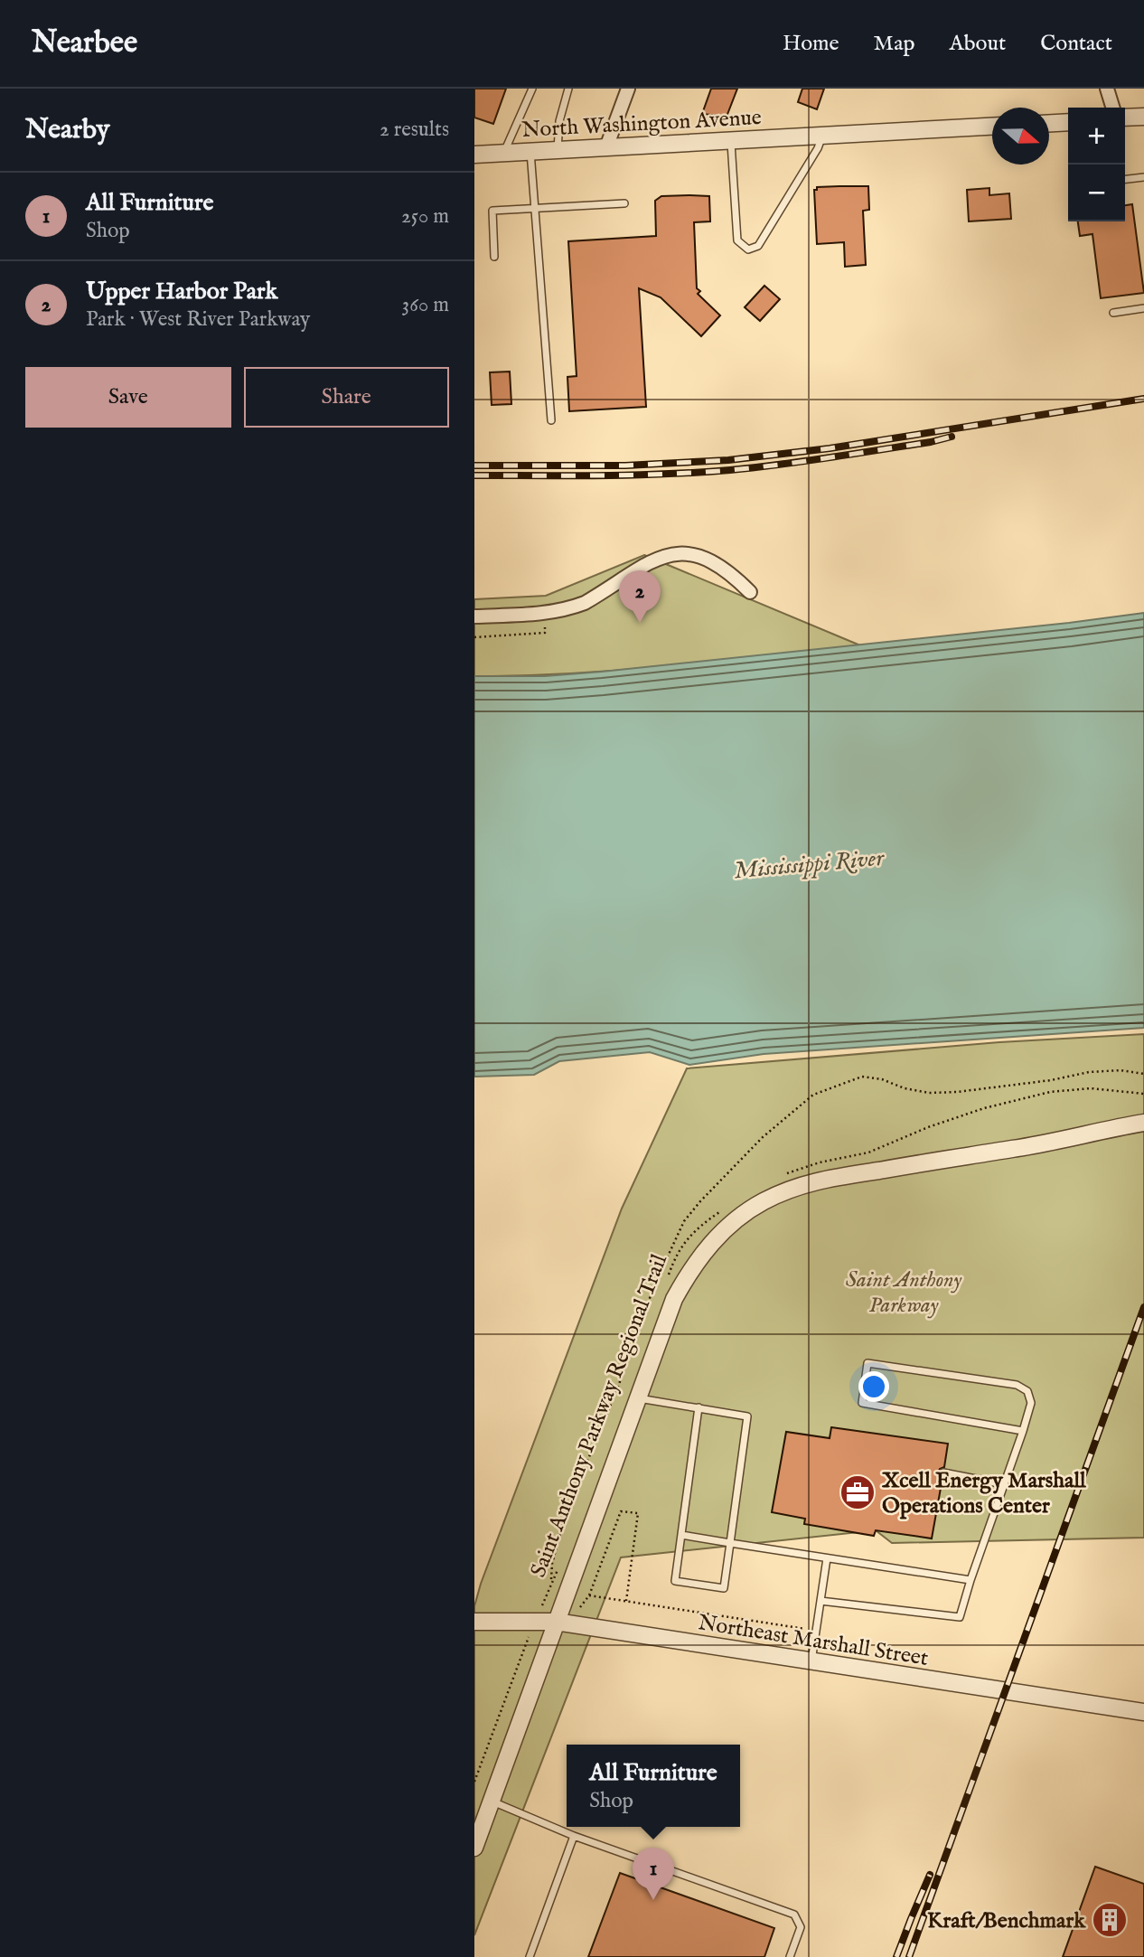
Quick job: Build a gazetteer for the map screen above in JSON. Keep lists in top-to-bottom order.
{
  "streets": {
    "street": ["North Washington Avenue", "Northeast Marshall Street"],
    "path": ["Saint Anthony Parkway Regional Trail"]
  },
  "water": ["Mississippi River"],
  "parks": ["Saint Anthony Parkway"],
  "places": {
    "office": ["Xcell Energy Marshall Operations Center"],
    "building": ["Kraft/Benchmark"]
  },
  "north": "right",
  "page": {
    "header": "Nearbee",
    "nav": [
      "Home",
      "Map",
      "About",
      "Contact"
    ],
    "heading": ["Nearby", "2 results"],
    "map_buttons": ["+", "−"],
    "list": [
      {
        "mark": "1",
        "name": "All Furniture",
        "note": "Shop",
        "value": "250 m"
      },
      {
        "mark": "2",
        "name": "Upper Harbor Park",
        "note": "Park · West River Parkway",
        "value": "360 m"
      }
    ],
    "buttons": ["Save", "Share"],
    "pins": ["2", "1"],
    "popup": ["All Furniture", "Shop"]
  }
}
